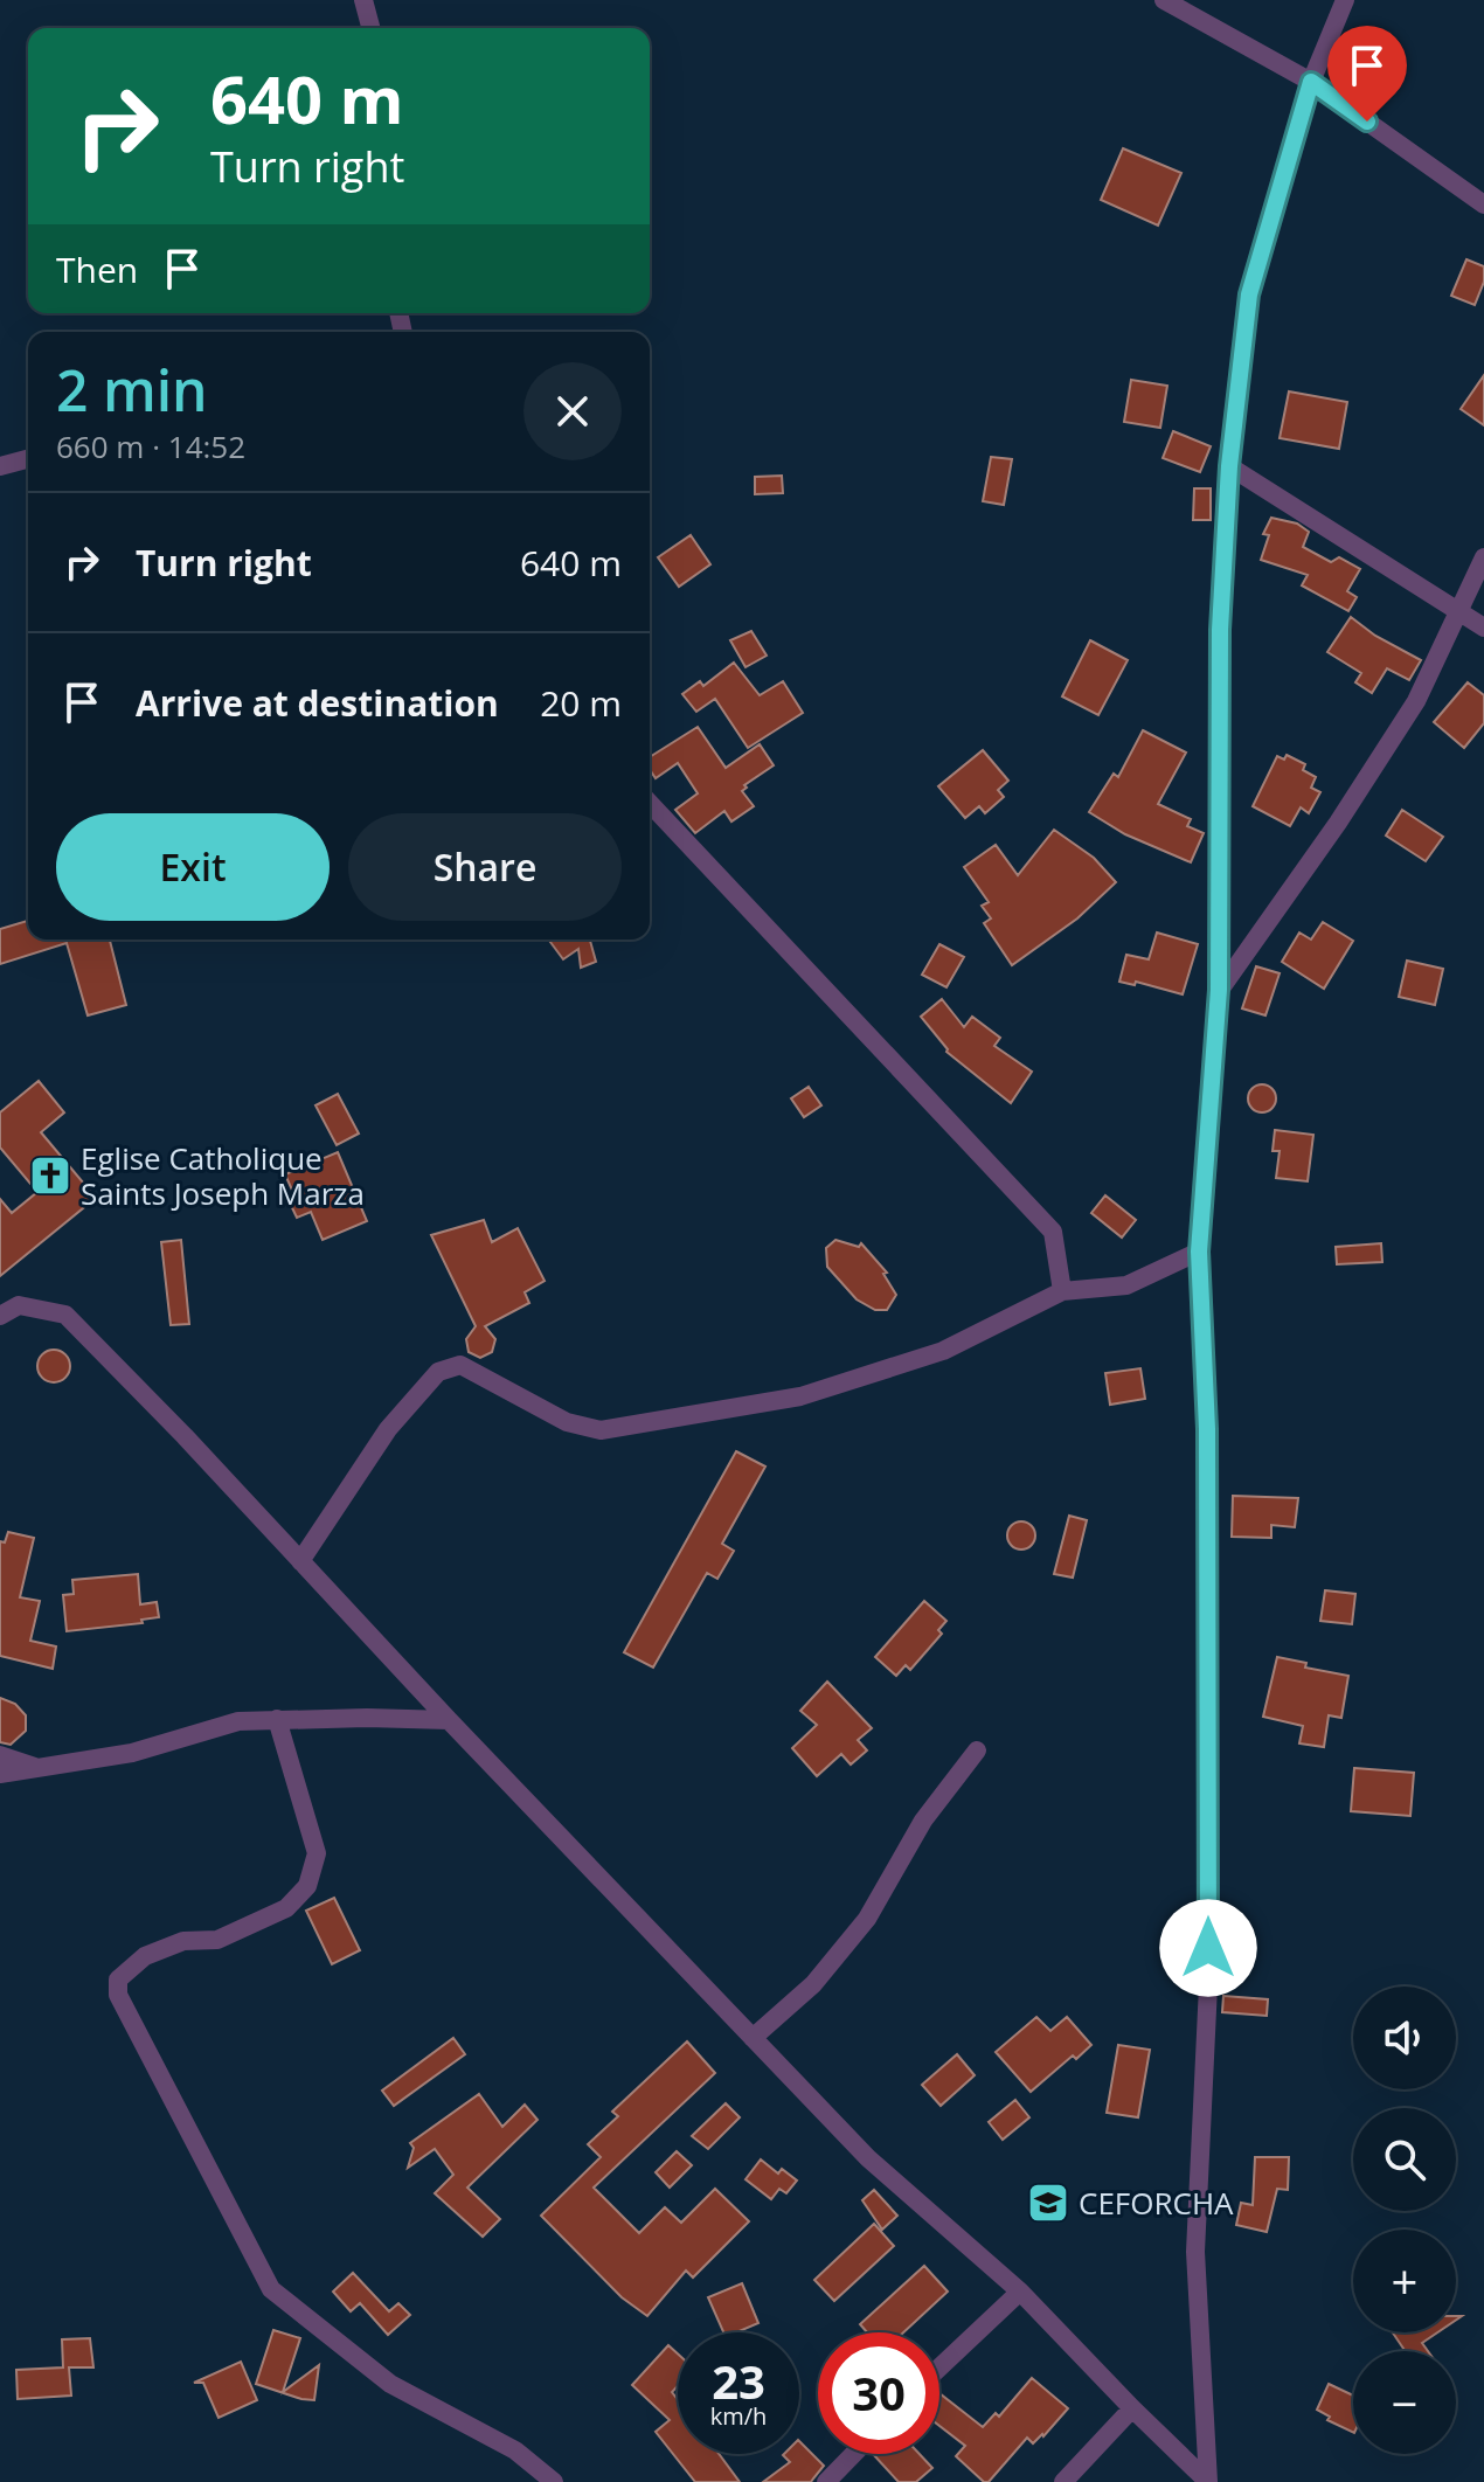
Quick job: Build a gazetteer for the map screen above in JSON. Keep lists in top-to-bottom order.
{
  "places": {
    "church": ["Eglise Catholique Saints Joseph Marza"],
    "school or university": ["CEFORCHA"]
  },
  "page": {
    "turn": ["640 m", "Turn right"],
    "then": "Then",
    "heading": ["2 min", "660 m · 14:52"],
    "list": [
      {
        "name": "Turn right",
        "value": "640 m"
      },
      {
        "name": "Arrive at destination",
        "value": "20 m"
      }
    ],
    "buttons": ["Exit", "Share"],
    "map_buttons": ["+", "−"],
    "speed": "23 km/h",
    "limit": "30"
  }
}
